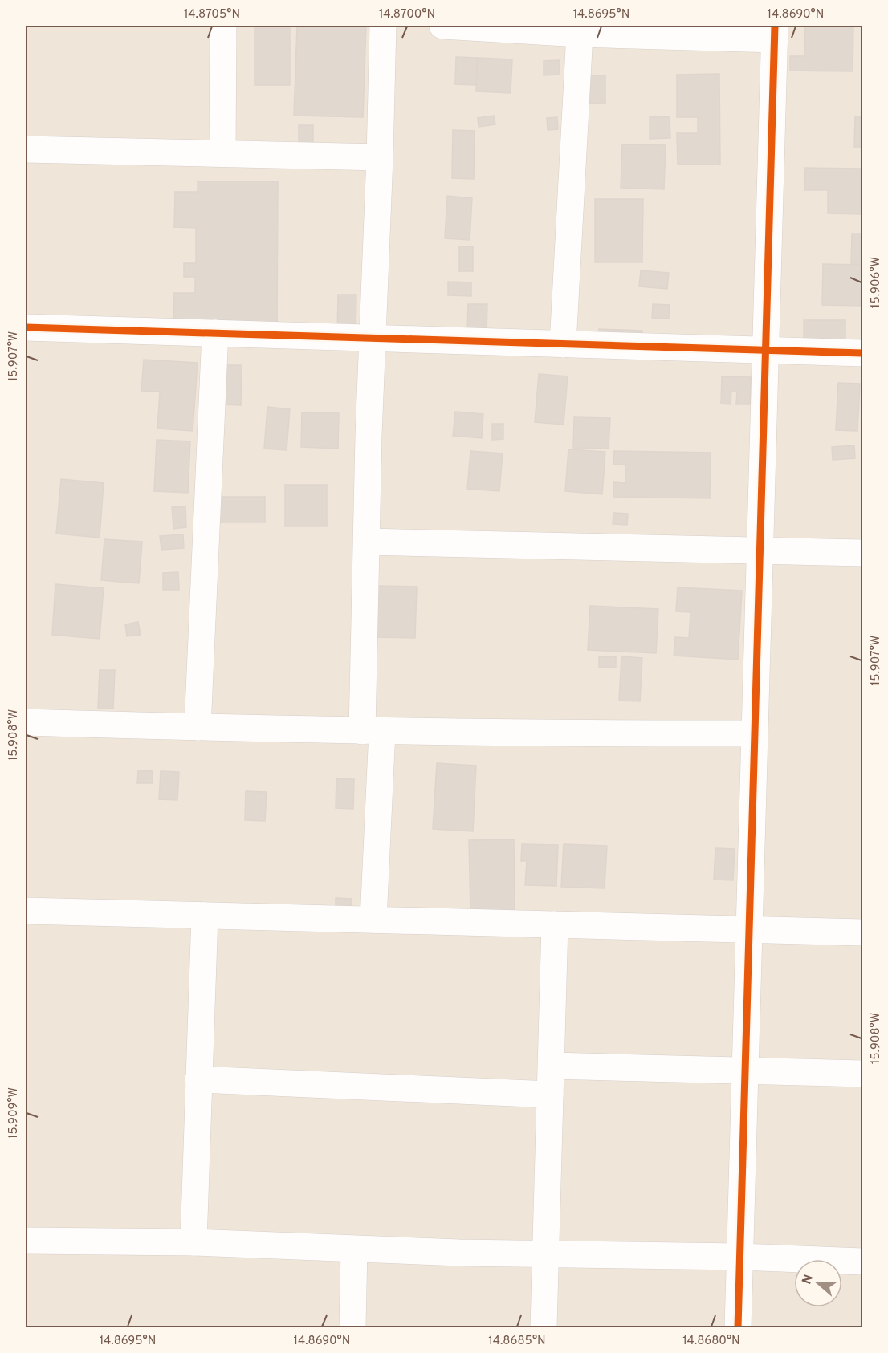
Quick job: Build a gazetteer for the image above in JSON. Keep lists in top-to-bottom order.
{
  "north": "left",
  "coordinates": [
    "14.8705°N",
    "14.8700°N",
    "14.8695°N",
    "14.8690°N",
    "15.906°W",
    "15.907°W",
    "15.908°W",
    "15.909°W",
    "14.8685°N",
    "14.8680°N"
  ]
}
